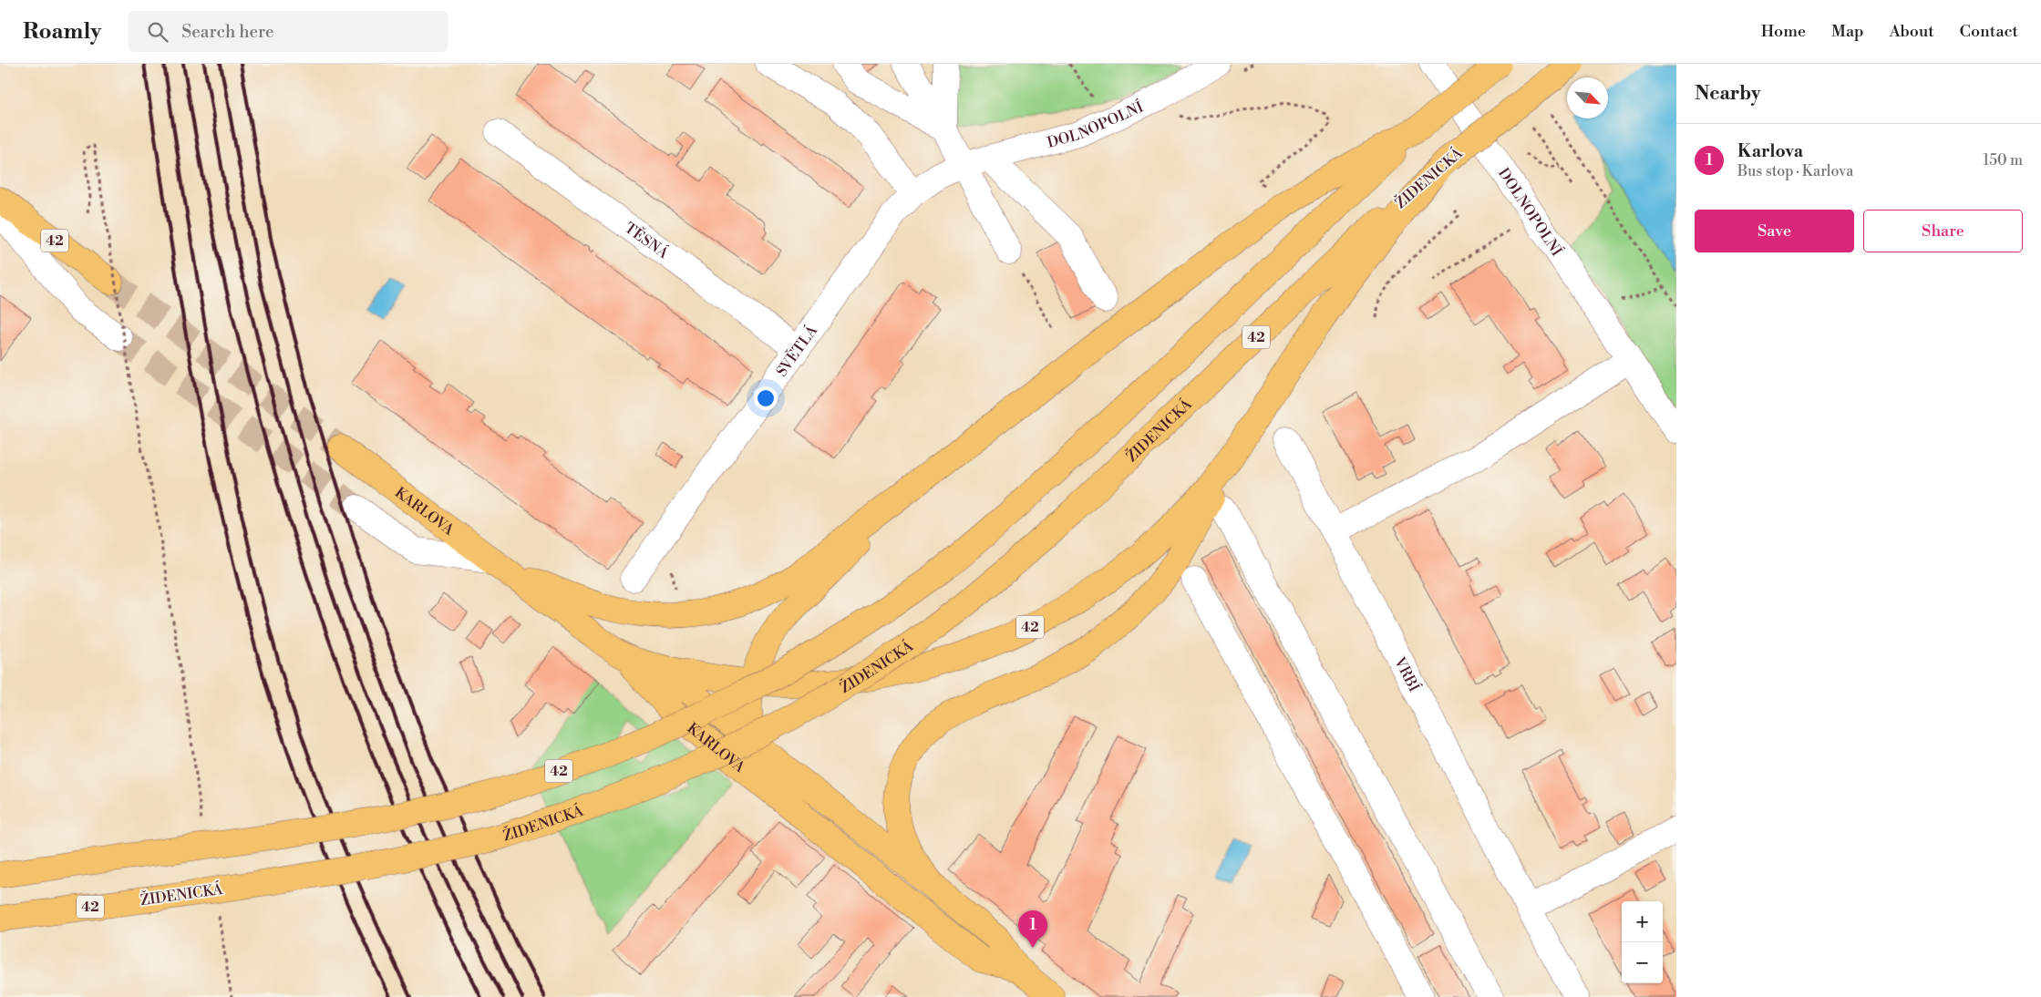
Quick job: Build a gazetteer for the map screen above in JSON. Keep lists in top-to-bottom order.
{
  "streets": {
    "main road": ["ŽIDENICKÁ", "42", "KARLOVA"],
    "street": [
      "DOLNOPOLNÍ",
      "TĚSNÁ",
      "SVĚTLÁ",
      "VRBÍ"
    ]
  },
  "crossings": [
    ["DOLNOPOLNÍ", "SVĚTLÁ"],
    ["ŽIDENICKÁ", "42"],
    ["42", "KARLOVA"],
    ["TĚSNÁ", "SVĚTLÁ"]
  ],
  "north": "bottom right",
  "page": {
    "header": "Roamly",
    "search": "Search here",
    "nav": [
      "Home",
      "Map",
      "About",
      "Contact"
    ],
    "heading": "Nearby",
    "list": [
      {
        "mark": "1",
        "name": "Karlova",
        "note": "Bus stop · Karlova",
        "value": "150 m"
      }
    ],
    "buttons": ["Save", "Share"],
    "map_buttons": ["+", "−"],
    "pins": "1"
  }
}
